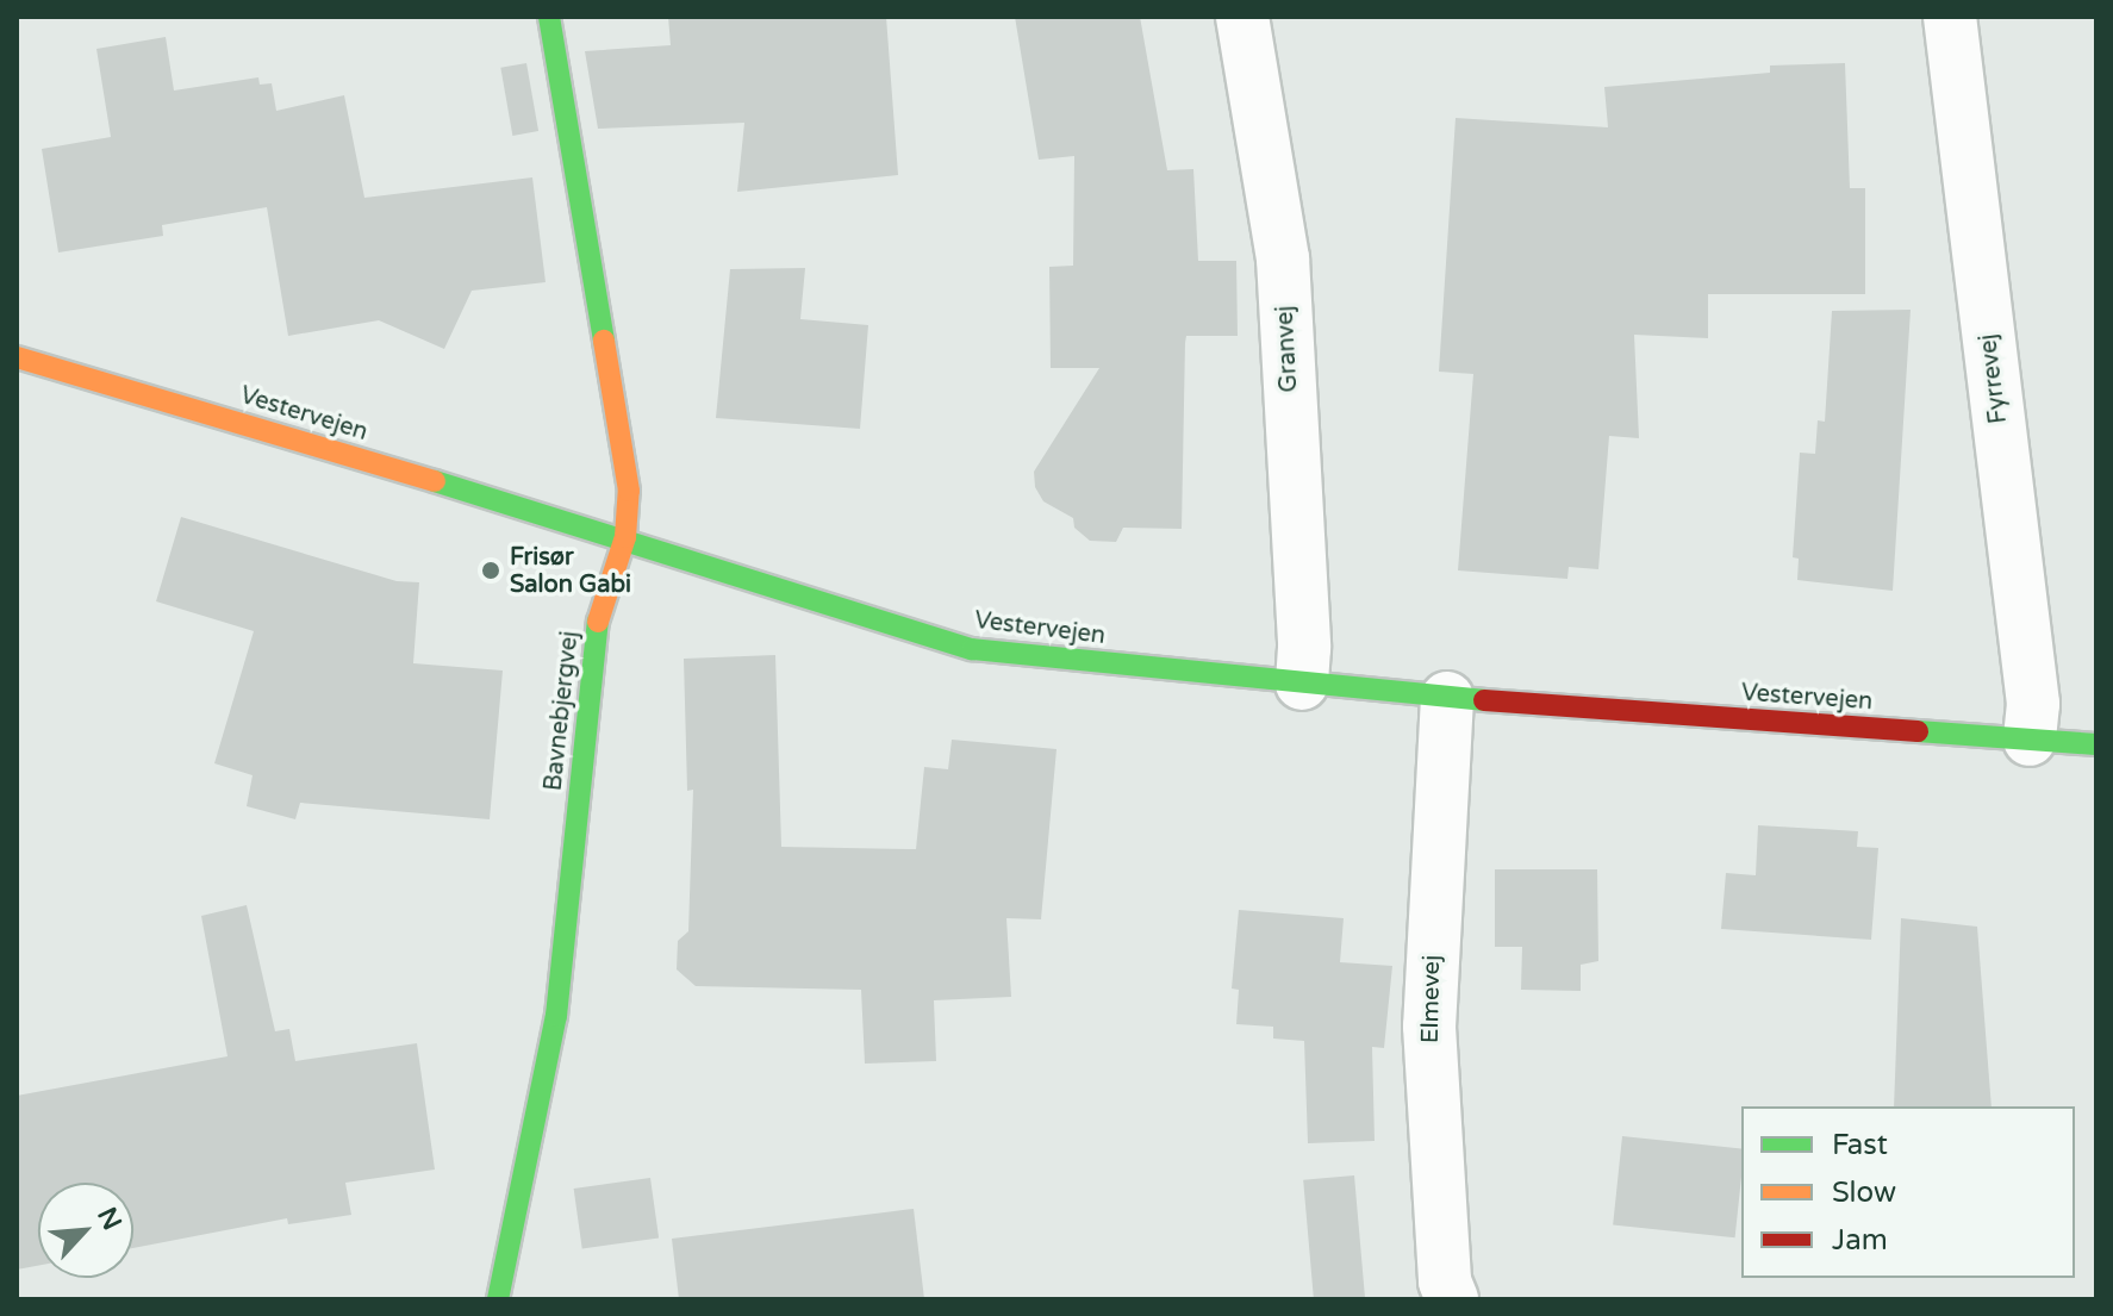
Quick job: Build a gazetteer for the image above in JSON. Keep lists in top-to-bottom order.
{
  "streets": {
    "street": [
      "Granvej",
      "Fyrrevej",
      "Vestervejen",
      "Bavnebjergvej",
      "Elmevej"
    ]
  },
  "crossings": [
    ["Granvej", "Vestervejen"],
    ["Fyrrevej", "Vestervejen"],
    ["Vestervejen", "Bavnebjergvej"],
    ["Vestervejen", "Elmevej"]
  ],
  "places": ["Frisør Salon Gabi"],
  "legend": ["Fast", "Slow", "Jam"],
  "north": "top right"
}
